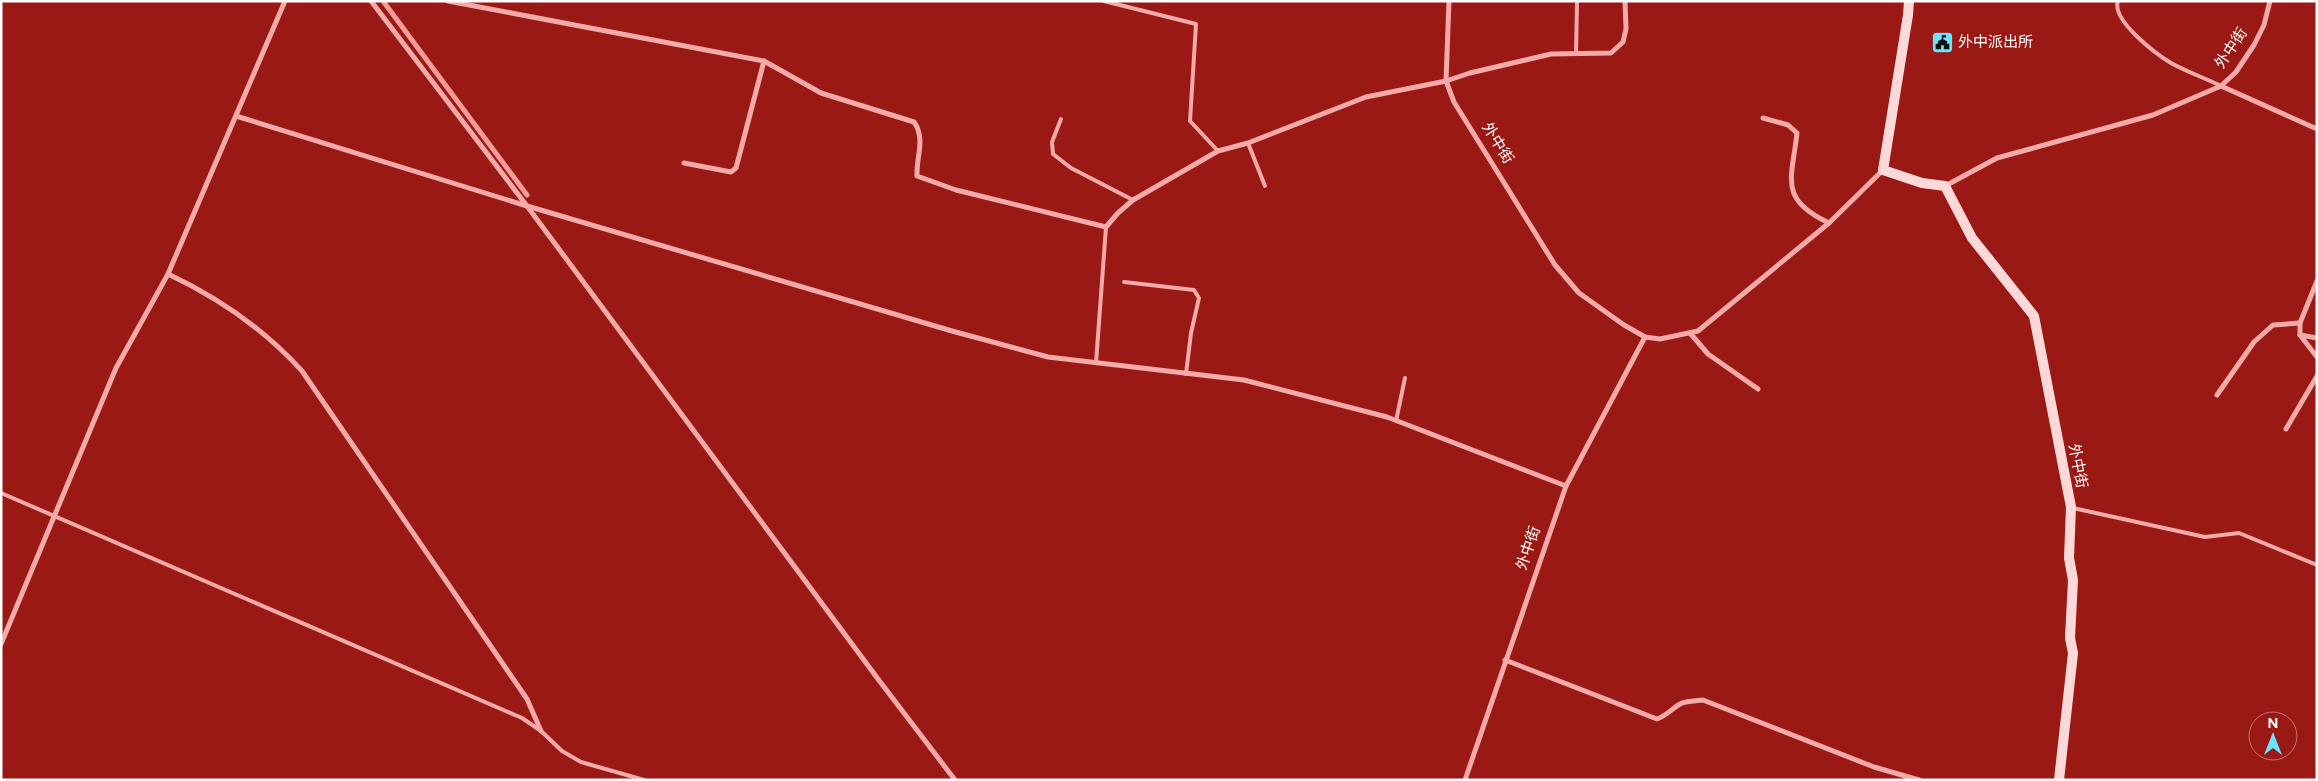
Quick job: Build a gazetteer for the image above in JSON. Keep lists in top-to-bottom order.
{
  "streets": {
    "street": ["外中街"]
  },
  "places": {
    "public building": ["外中派出所"]
  },
  "north": "top"
}
